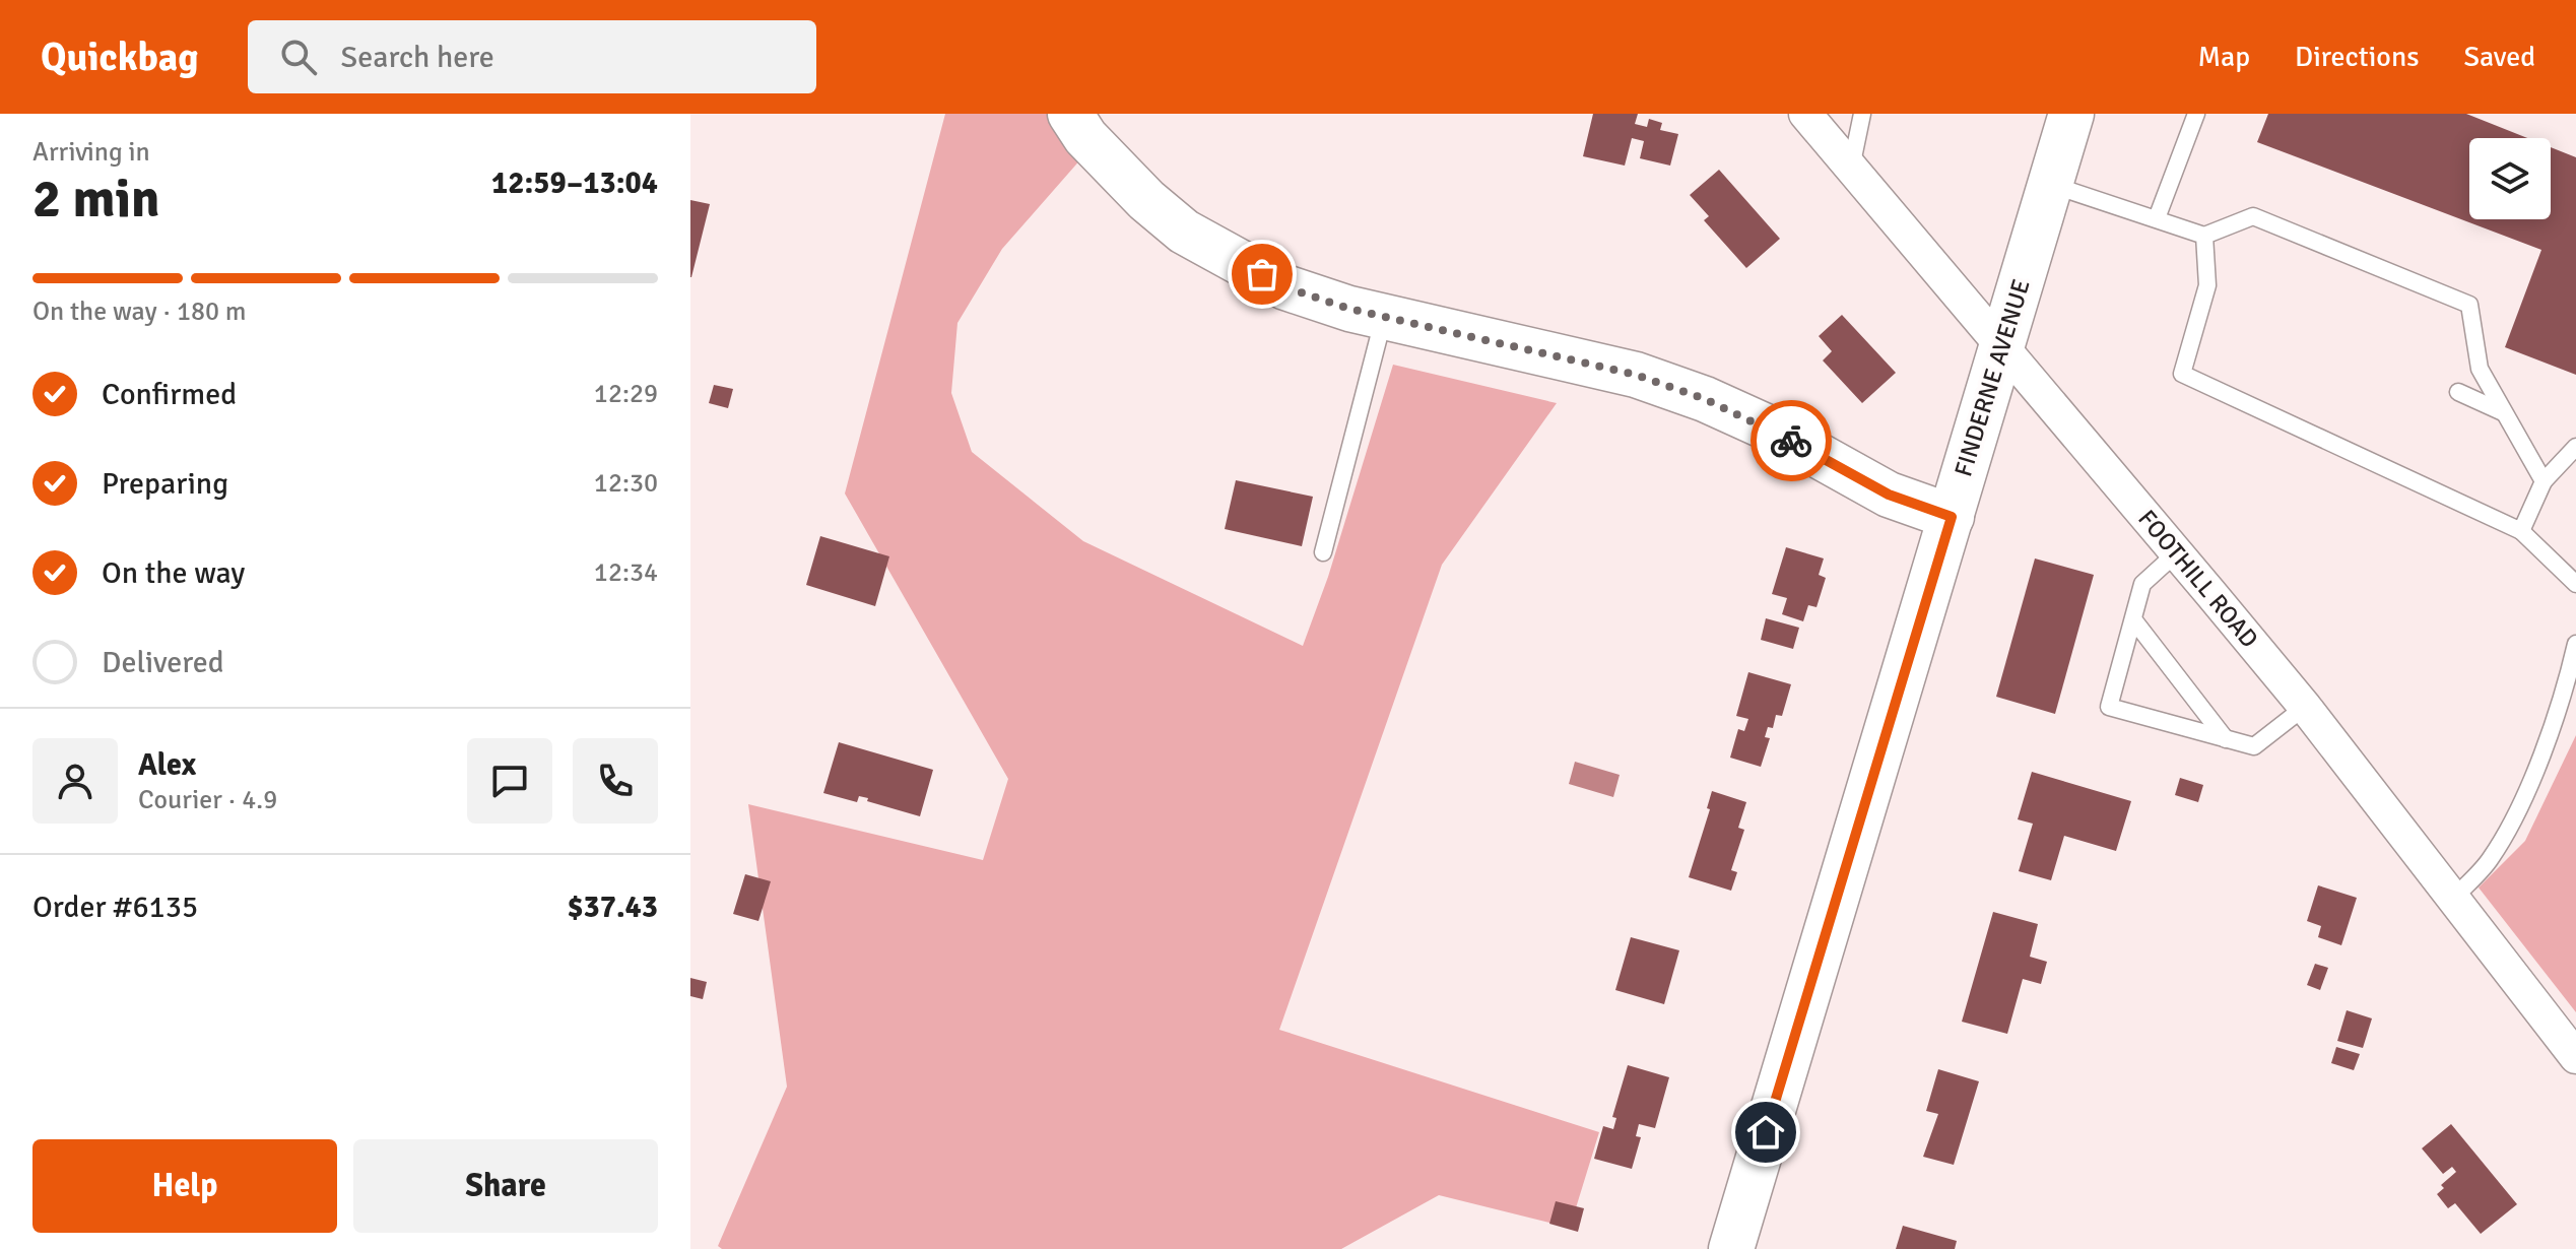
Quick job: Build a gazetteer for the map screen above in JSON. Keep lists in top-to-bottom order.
{
  "streets": {
    "main road": ["FINDERNE AVENUE"],
    "street": ["FOOTHILL ROAD"]
  },
  "crossings": [
    ["FINDERNE AVENUE", "FOOTHILL ROAD"]
  ],
  "page": {
    "header": "Quickbag",
    "search": "Search here",
    "nav": ["Map", "Directions", "Saved"],
    "heading": ["2 min", "Arriving in", "12:59–13:04"],
    "panel": [
      "Alex",
      "Courier · 4.9",
      "Order #6135",
      "$37.43"
    ],
    "bar": "On the way · 180 m",
    "list": [
      ["Confirmed", "12:29"],
      ["Preparing", "12:30"],
      ["On the way", "12:34"],
      "Delivered"
    ],
    "buttons": ["Help", "Share"]
  }
}
